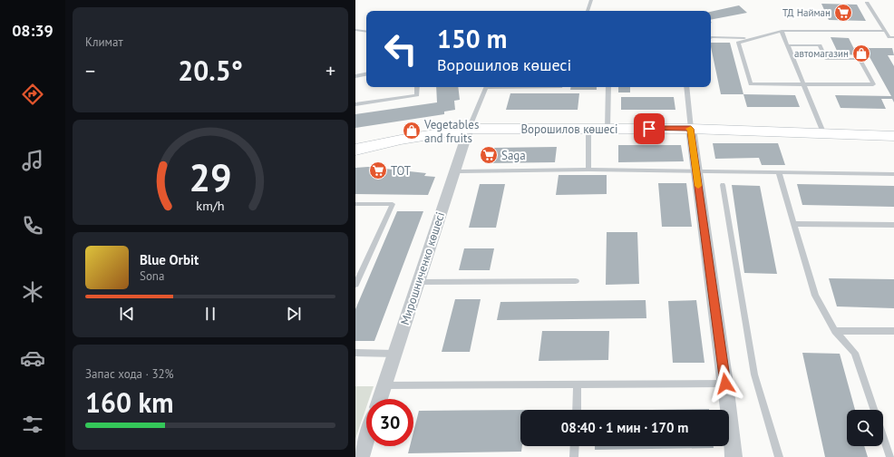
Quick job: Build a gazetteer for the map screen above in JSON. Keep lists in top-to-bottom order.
{
  "streets": {
    "street": ["Ворошилов көшесі", "Мирошниченко көшесі"]
  },
  "crossings": [
    ["Ворошилов көшесі", "Мирошниченко көшесі"]
  ],
  "places": {
    "supermarket": ["ТД Найман", "Saga", "ТОТ"],
    "shop": ["автомагазин", "Vegetables and fruits"]
  },
  "page": {
    "tabs": "08:39",
    "tile": [
      "Климат",
      ["Запас хода · 32%", "160 km"]
    ],
    "turn": ["150 m", "Ворошилов көшесі"],
    "heat": ["−", "20.5°", "+"],
    "song": ["Blue Orbit", "Sona"],
    "limit": "30",
    "trip": "08:40 · 1 мин · 170 m",
    "gauge": ["29", "km/h"]
  }
}
